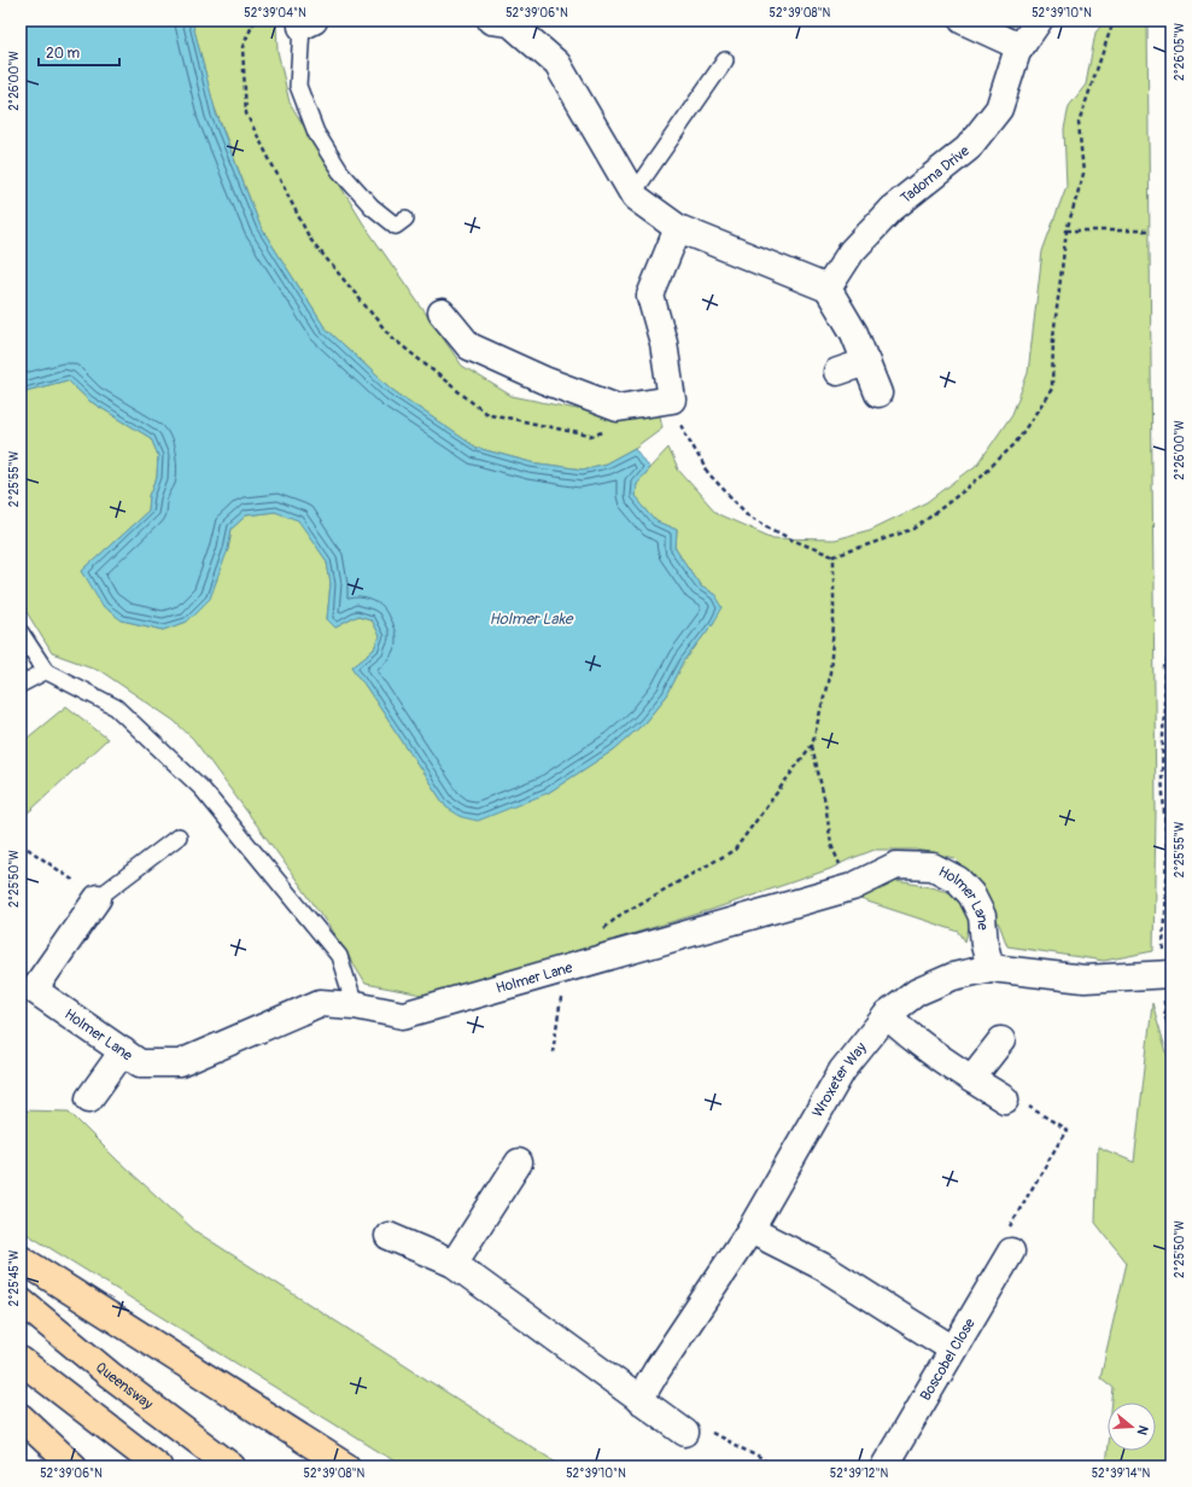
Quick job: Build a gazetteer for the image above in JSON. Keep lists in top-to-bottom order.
{
  "streets": {
    "highway": ["Queensway"],
    "street": [
      "Tadorna Drive",
      "Holmer Lane",
      "Wroxeter Way",
      "Boscobel Close"
    ]
  },
  "crossings": [
    ["Holmer Lane", "Wroxeter Way"]
  ],
  "water": ["Holmer Lake"],
  "scale_bar": "20 m",
  "north": "right",
  "coordinates": [
    "52°39'04\"N",
    "52°39'06\"N",
    "52°39'08\"N",
    "52°39'10\"N",
    "2°26'05\"W",
    "2°26'00\"W",
    "2°25'55\"W",
    "2°25'50\"W",
    "2°25'45\"W",
    "52°39'12\"N",
    "52°39'14\"N"
  ]
}
